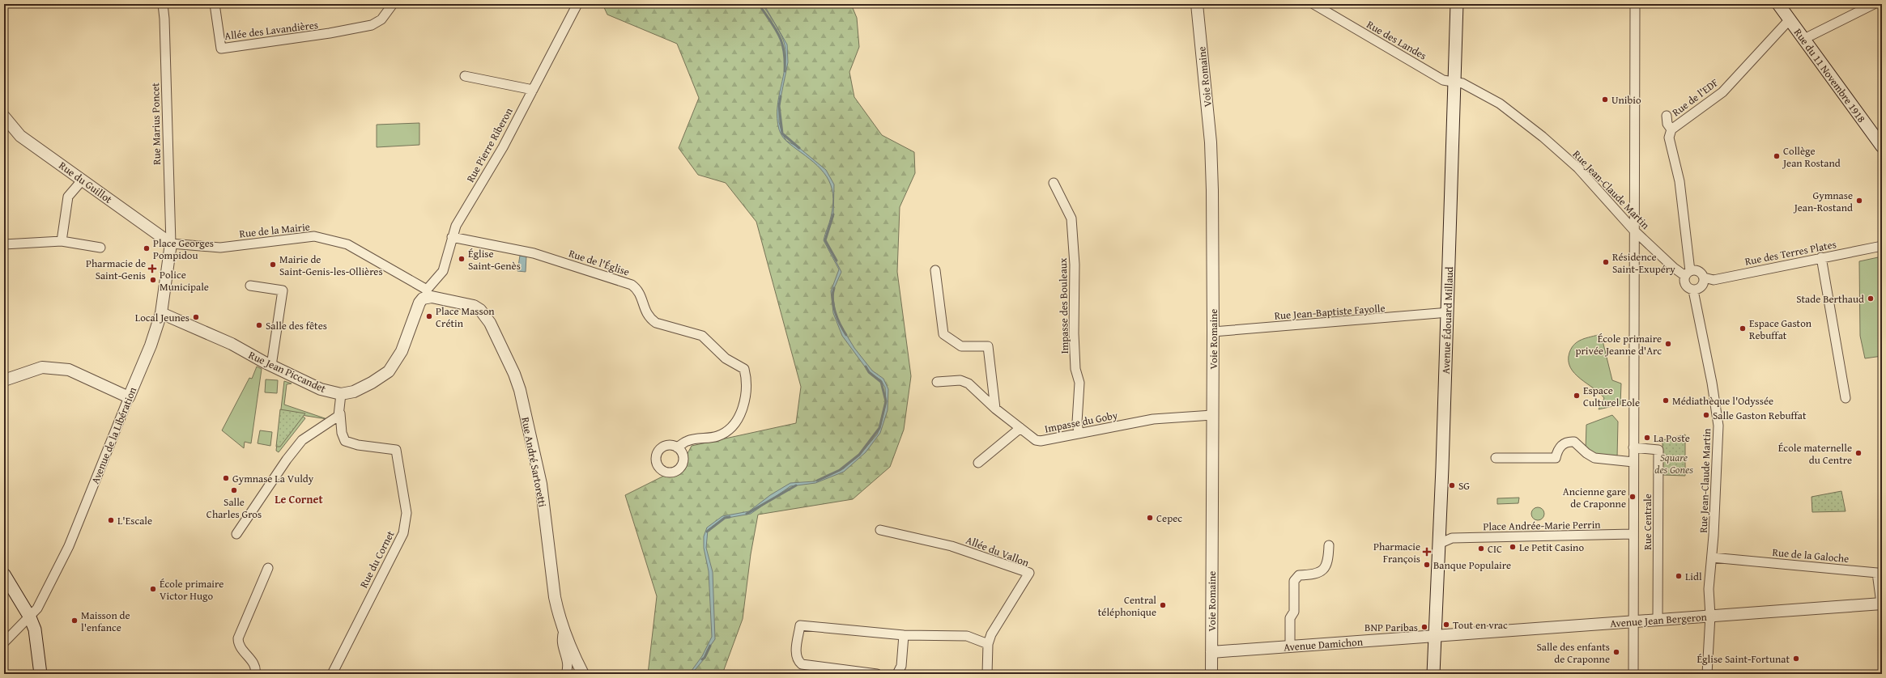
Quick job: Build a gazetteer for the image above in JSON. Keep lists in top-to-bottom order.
{
  "streets": {
    "main road": ["Rue du 11 Novembre 1918", "Avenue Édouard Millaud"],
    "street": [
      "Allée des Lavandières",
      "Rue des Landes",
      "Voie Romaine",
      "Rue de l'EDF",
      "Rue Marius Poncet",
      "Rue Pierre Riberon",
      "Rue du Guillot",
      "Rue Jean-Claude Martin",
      "Rue de la Mairie",
      "Rue des Terres Plates",
      "Rue de l'Église",
      "Impasse des Bouleaux",
      "Rue Jean-Baptiste Fayolle",
      "Rue Jean Piccandet",
      "Impasse du Goby",
      "Avenue de la Libération",
      "Rue André Sartoretti",
      "Rue Centrale",
      "Place Andrée-Marie Perrin",
      "Allée du Vallon",
      "Rue de la Galoche",
      "Rue du Cornet",
      "Avenue Jean Bergeron",
      "Avenue Damichon"
    ]
  },
  "crossings": [
    ["Rue des Landes", "Rue Jean-Claude Martin"],
    ["Rue des Landes", "Avenue Édouard Millaud"],
    ["Rue du 11 Novembre 1918", "Rue de l'EDF"],
    ["Voie Romaine", "Rue Jean-Baptiste Fayolle"],
    ["Voie Romaine", "Impasse du Goby"],
    ["Voie Romaine", "Avenue Damichon"],
    ["Rue de l'EDF", "Rue Jean-Claude Martin"],
    ["Rue de l'EDF", "Rue des Terres Plates"],
    ["Rue Marius Poncet", "Rue du Guillot"],
    ["Rue Marius Poncet", "Rue de la Mairie"],
    ["Rue Marius Poncet", "Avenue de la Libération"],
    ["Rue Pierre Riberon", "Rue de la Mairie"],
    ["Rue Pierre Riberon", "Rue de l'Église"],
    ["Rue Pierre Riberon", "Rue Jean Piccandet"],
    ["Rue Pierre Riberon", "Rue André Sartoretti"],
    ["Rue du Guillot", "Rue de la Mairie"],
    ["Rue du Guillot", "Avenue de la Libération"],
    ["Rue Jean-Claude Martin", "Rue des Terres Plates"],
    ["Rue Jean-Claude Martin", "Avenue Édouard Millaud"],
    ["Rue Jean-Claude Martin", "Rue de la Galoche"],
    ["Rue Jean-Claude Martin", "Avenue Jean Bergeron"],
    ["Rue de la Mairie", "Rue Jean Piccandet"],
    ["Rue de la Mairie", "Avenue de la Libération"],
    ["Rue de la Mairie", "Rue André Sartoretti"],
    ["Impasse des Bouleaux", "Impasse du Goby"],
    ["Rue Jean-Baptiste Fayolle", "Avenue Édouard Millaud"],
    ["Avenue Édouard Millaud", "Place Andrée-Marie Perrin"],
    ["Avenue Édouard Millaud", "Avenue Jean Bergeron"],
    ["Avenue Édouard Millaud", "Avenue Damichon"],
    ["Rue Jean Piccandet", "Avenue de la Libération"],
    ["Rue Jean Piccandet", "Rue André Sartoretti"],
    ["Rue Centrale", "Avenue Jean Bergeron"],
    ["Rue de la Galoche", "Avenue Jean Bergeron"],
    ["Avenue Jean Bergeron", "Avenue Damichon"]
  ],
  "districts": ["Le Cornet"],
  "parks": ["Square des Gones"],
  "places": {
    "other": [
      "Unibio",
      "Collège Jean Rostand",
      "Gymnase Jean-Rostand",
      "Place Georges Pompidou",
      "Église Saint-Genès",
      "Résidence Saint-Exupéry",
      "Mairie de Saint-Genis-les-Ollières",
      "Police Municipale",
      "Stade Berthaud",
      "Place Masson Crétin",
      "Local Jeunes",
      "Salle des fêtes",
      "Espace Gaston Rebuffat",
      "École primaire privée Jeanne d'Arc",
      "Espace Culturel Eole",
      "Médiathèque l'Odyssée",
      "Salle Gaston Rebuffat",
      "La Poste",
      "École maternelle du Centre",
      "Gymnase La Vuldy",
      "SG",
      "Salle Charles Gros",
      "Ancienne gare de Craponne",
      "Cepec",
      "L'Escale",
      "Le Petit Casino",
      "CIC",
      "Banque Populaire",
      "Lidl",
      "École primaire Victor Hugo",
      "Central téléphonique",
      "Maisson de l'enfance",
      "Tout en vrac",
      "BNP Paribas",
      "Salle des enfants de Craponne",
      "Église Saint-Fortunat"
    ],
    "health": ["Pharmacie de Saint-Genis", "Pharmacie François"]
  }
}
